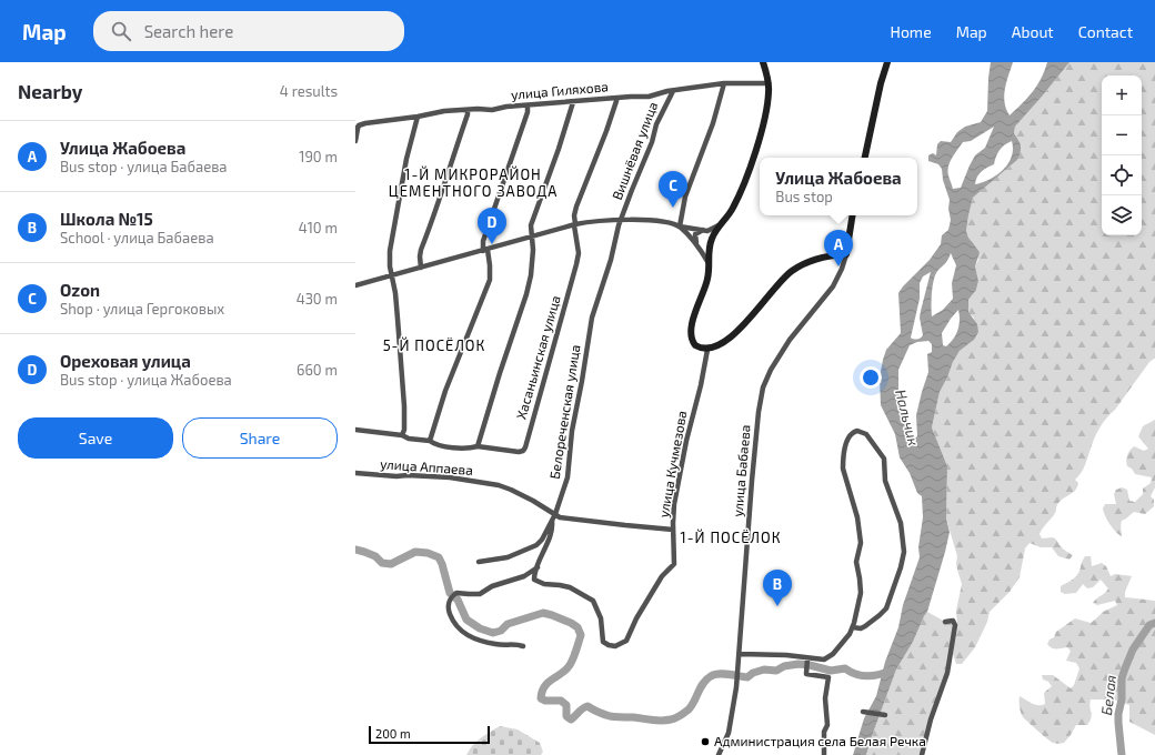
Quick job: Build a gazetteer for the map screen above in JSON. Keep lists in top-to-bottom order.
{
  "streets": {
    "street": [
      "улица Гиляхова",
      "Вишнёвая улица",
      "Хасаньинская улица",
      "Белореченская улица",
      "улица Кучмезова",
      "улица Аппаева",
      "улица Бабаева"
    ]
  },
  "crossings": [
    ["улица Гиляхова", "Вишнёвая улица"],
    ["улица Гиляхова", "Хасаньинская улица"],
    ["Вишнёвая улица", "Белореченская улица"],
    ["Белореченская улица", "улица Аппаева"],
    ["улица Кучмезова", "улица Аппаева"]
  ],
  "districts": ["1-Й МИКРОРАЙОН ЦЕМЕНТНОГО ЗАВОДА", "5-Й ПОСЁЛОК", "1-Й ПОСЁЛОК"],
  "water": ["Нальчик", "Белая"],
  "places": ["Администрация села Белая Речка"],
  "scale_bar": "200 m",
  "page": {
    "header": "Map",
    "search": "Search here",
    "nav": [
      "Home",
      "Map",
      "About",
      "Contact"
    ],
    "heading": ["Nearby", "4 results"],
    "map_buttons": ["+", "−"],
    "list": [
      {
        "mark": "A",
        "name": "Улица Жабоева",
        "note": "Bus stop · улица Бабаева",
        "value": "190 m"
      },
      {
        "mark": "B",
        "name": "Школа №15",
        "note": "School · улица Бабаева",
        "value": "410 m"
      },
      {
        "mark": "C",
        "name": "Ozon",
        "note": "Shop · улица Гергоковых",
        "value": "430 m"
      },
      {
        "mark": "D",
        "name": "Ореховая улица",
        "note": "Bus stop · улица Жабоева",
        "value": "660 m"
      }
    ],
    "popup": ["Улица Жабоева", "Bus stop"],
    "pins": [
      "C",
      "D",
      "A",
      "B"
    ],
    "buttons": ["Save", "Share"],
    "scale": "200 m"
  }
}
